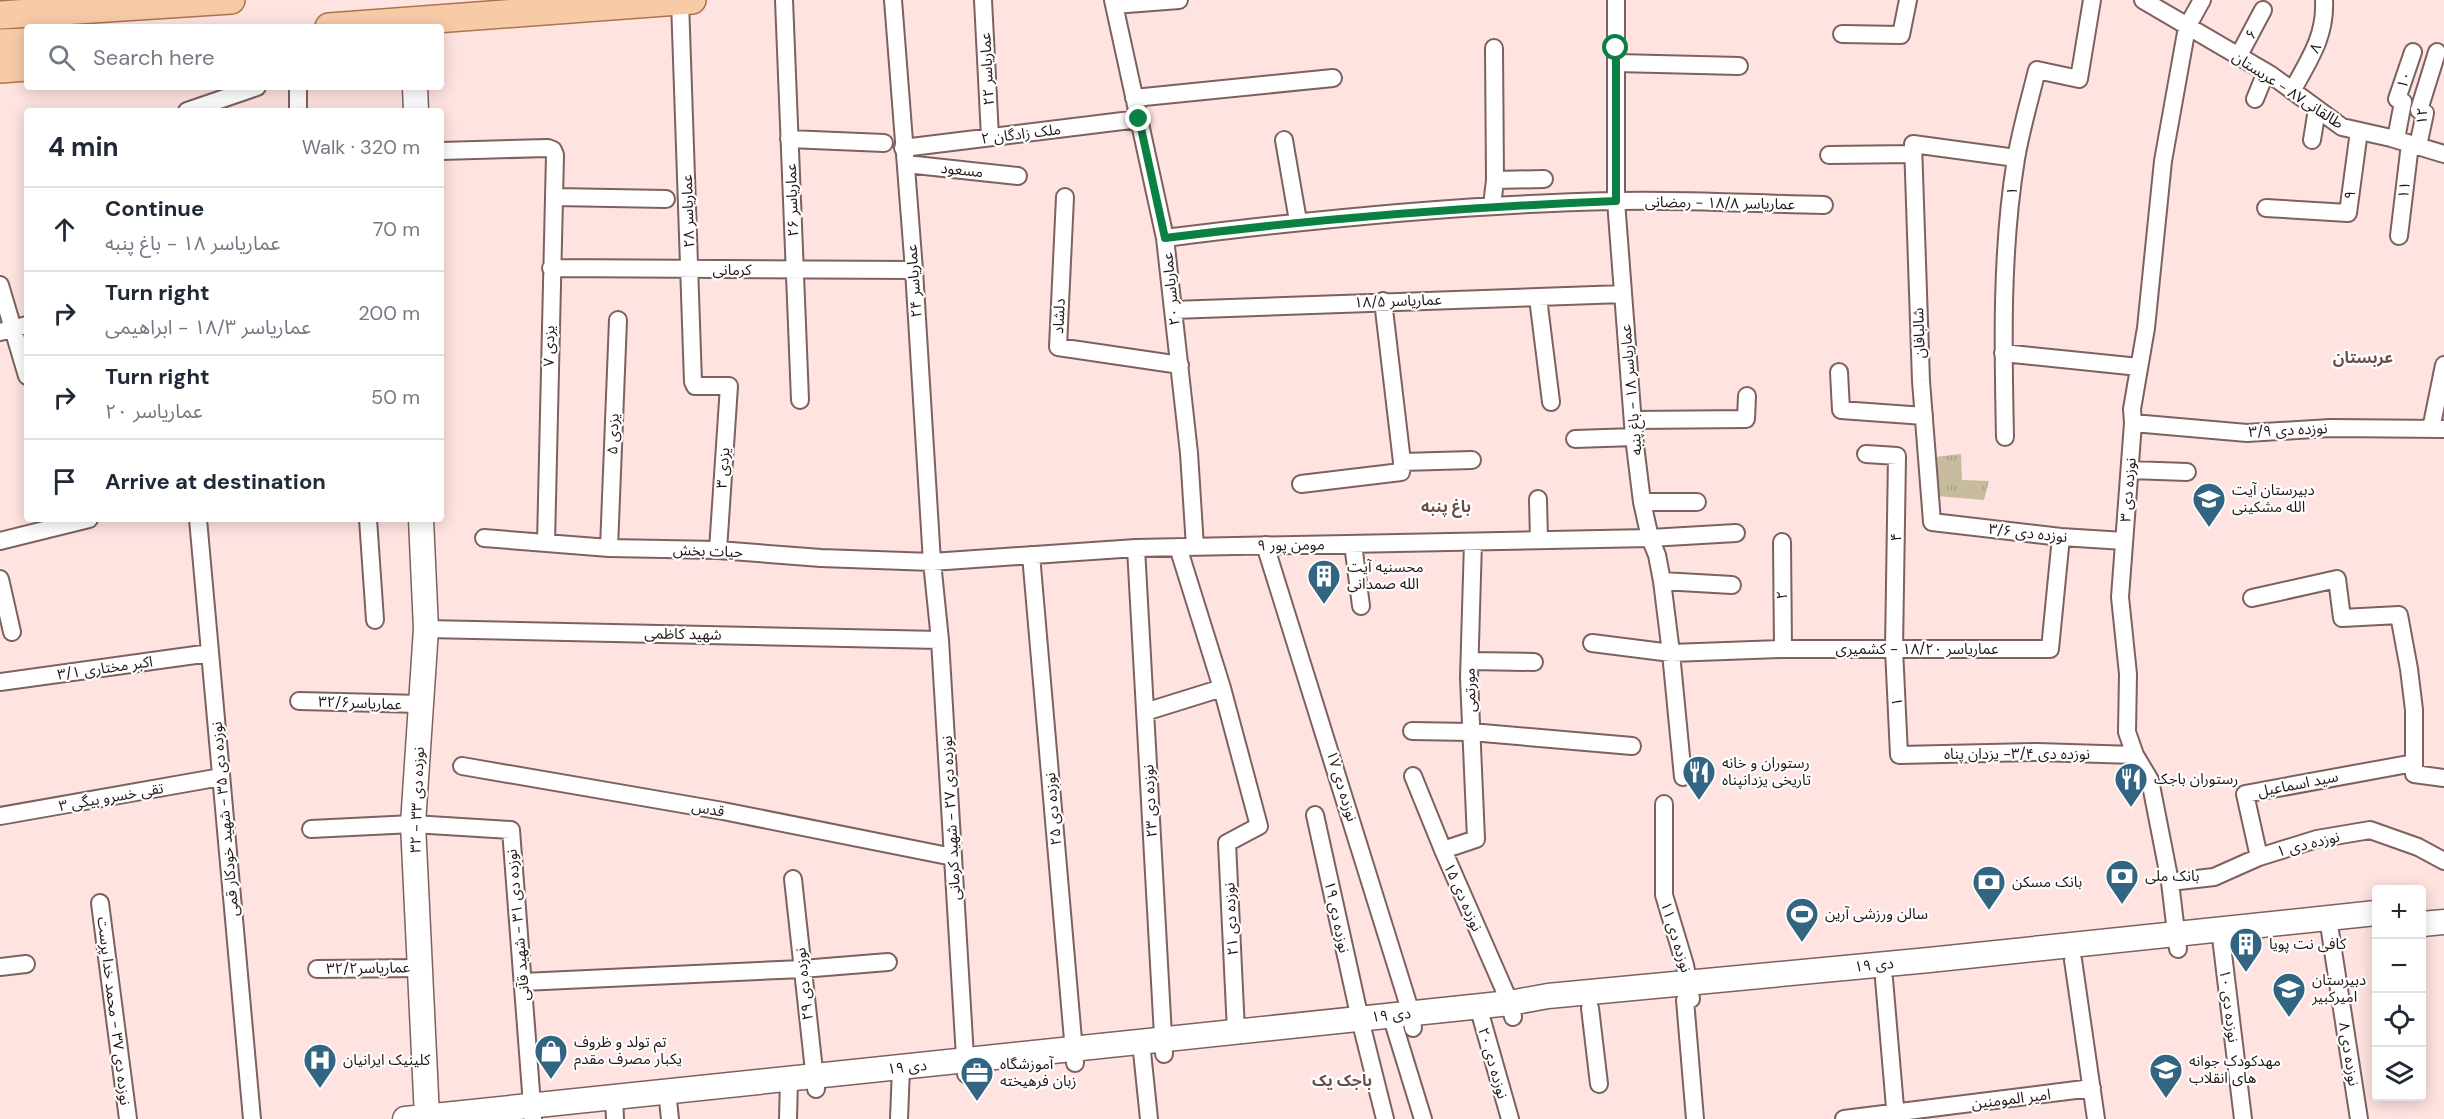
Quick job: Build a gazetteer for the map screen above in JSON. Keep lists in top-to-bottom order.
{
  "streets": {
    "main road": ["۳۲ - نوزده دی ۳۳", "۱۹ دی"],
    "street": [
      "۶",
      "۸",
      "عماریاسر ۲۲",
      "۱۰",
      "طالقانی۸۷ - عربستان",
      "۱۲",
      "۲ ملک زادگان",
      "مسعود",
      "۱۱",
      "۱",
      "۹",
      "عماریاسر ۲۶",
      "عماریاسر ۱۸/۸ - رمضانی",
      "عماریاسر ۲۸",
      "کرمانی",
      "عماریاسر ۲۴",
      "عماریاسر ۲۰",
      "عماریاسر ۱۸/۵",
      "دلشاد",
      "شالبافان",
      "یزدی ۷",
      "عماریاسر ۱۸ - باغ پنبه",
      "نوزده دی ۳/۹",
      "یزدی ۵",
      "یزدی ۳",
      "نوزده دی ۳",
      "نوزده دی ۳/۶",
      "۴",
      "مومن پور ۹",
      "حیات بخش",
      "۲",
      "شهید کاظمی",
      "عماریاسر ۱۸/۲۰ - کشمیری",
      "۳/۱ اکبر مختاری",
      "مورتمی",
      "عماریاسر۳۲/۶",
      "نوزده دی ۳/۴- یزدان پناه",
      "سید اسماعیل",
      "نوزده دی ۱۷",
      "۳ تقی خسرو بیگی",
      "نوزده دی ۲۳",
      "قدس",
      "نوزده دی ۲۵",
      "نوزده دی ۲۷ - شهید کرمانی",
      "نوزده دی ۳۵ - شهید خودکار قمی",
      "نوزده دی ۱",
      "نوزده دی ۱۵",
      "نوزده دی ۱۹",
      "نوزده دی ۲۱",
      "نوزده دی ۳۱ - شهید قآنی",
      "نوزده دی ۱۱",
      "عماریاسر۳۲/۲",
      "نوزده دی ۲۹",
      "نوزده دی ۱۰",
      "نوزده دی ۳۷ - محمد خدا پرست",
      "نوزده دی ۸",
      "نوزده دی ۲۰",
      "امیر المومنین"
    ]
  },
  "crossings": [
    ["۶", "طالقانی۸۷ - عربستان"],
    ["۸", "طالقانی۸۷ - عربستان"],
    ["عماریاسر ۲۲", "۲ ملک زادگان"],
    ["۱۰", "طالقانی۸۷ - عربستان"],
    ["۱۰", "۱۲"],
    ["۱۰", "۱۱"],
    ["طالقانی۸۷ - عربستان", "۱۲"],
    ["طالقانی۸۷ - عربستان", "۱۱"],
    ["طالقانی۸۷ - عربستان", "۹"],
    ["طالقانی۸۷ - عربستان", "نوزده دی ۳"],
    ["۱۲", "۱۱"],
    ["۲ ملک زادگان", "مسعود"],
    ["۲ ملک زادگان", "عماریاسر ۲۴"],
    ["۲ ملک زادگان", "عماریاسر ۲۰"],
    ["مسعود", "عماریاسر ۲۴"],
    ["۱", "۴"],
    ["۱", "عماریاسر ۱۸/۲۰ - کشمیری"],
    ["۱", "نوزده دی ۳/۴- یزدان پناه"],
    ["عماریاسر ۲۶", "کرمانی"],
    ["عماریاسر ۱۸/۸ - رمضانی", "عماریاسر ۲۰"],
    ["عماریاسر ۱۸/۸ - رمضانی", "عماریاسر ۱۸ - باغ پنبه"],
    ["عماریاسر ۲۸", "کرمانی"],
    ["عماریاسر ۲۸", "یزدی ۳"],
    ["کرمانی", "عماریاسر ۲۴"],
    ["کرمانی", "یزدی ۷"],
    ["عماریاسر ۲۴", "مومن پور ۹"],
    ["عماریاسر ۲۴", "حیات بخش"],
    ["عماریاسر ۲۴", "نوزده دی ۲۷ - شهید کرمانی"],
    ["عماریاسر ۲۰", "عماریاسر ۱۸/۵"],
    ["عماریاسر ۲۰", "دلشاد"],
    ["عماریاسر ۲۰", "مومن پور ۹"],
    ["عماریاسر ۱۸/۵", "عماریاسر ۱۸ - باغ پنبه"],
    ["شالبافان", "نوزده دی ۳/۶"],
    ["یزدی ۷", "حیات بخش"],
    ["عماریاسر ۱۸ - باغ پنبه", "مومن پور ۹"],
    ["عماریاسر ۱۸ - باغ پنبه", "عماریاسر ۱۸/۲۰ - کشمیری"],
    ["نوزده دی ۳/۹", "نوزده دی ۳"],
    ["یزدی ۵", "حیات بخش"],
    ["یزدی ۳", "حیات بخش"],
    ["نوزده دی ۳", "نوزده دی ۳/۶"],
    ["نوزده دی ۳", "نوزده دی ۳/۴- یزدان پناه"],
    ["نوزده دی ۳", "نوزده دی ۱"],
    ["نوزده دی ۳", "۱۹ دی"],
    ["نوزده دی ۳/۶", "عماریاسر ۱۸/۲۰ - کشمیری"],
    ["۴", "عماریاسر ۱۸/۲۰ - کشمیری"],
    ["مومن پور ۹", "حیات بخش"],
    ["مومن پور ۹", "مورتمی"],
    ["مومن پور ۹", "نوزده دی ۱۷"],
    ["مومن پور ۹", "نوزده دی ۲۳"],
    ["مومن پور ۹", "نوزده دی ۲۵"],
    ["مومن پور ۹", "نوزده دی ۲۷ - شهید کرمانی"],
    ["حیات بخش", "نوزده دی ۲۷ - شهید کرمانی"],
    ["۲", "عماریاسر ۱۸/۲۰ - کشمیری"],
    ["شهید کاظمی", "۳۲ - نوزده دی ۳۳"],
    ["شهید کاظمی", "نوزده دی ۲۷ - شهید کرمانی"],
    ["۳/۱ اکبر مختاری", "نوزده دی ۳۵ - شهید خودکار قمی"],
    ["مورتمی", "نوزده دی ۱۵"],
    ["عماریاسر۳۲/۶", "۳۲ - نوزده دی ۳۳"],
    ["سید اسماعیل", "نوزده دی ۱"],
    ["نوزده دی ۱۷", "۱۹ دی"],
    ["۳ تقی خسرو بیگی", "نوزده دی ۳۵ - شهید خودکار قمی"],
    ["۳۲ - نوزده دی ۳۳", "نوزده دی ۳۱ - شهید قآنی"],
    ["۳۲ - نوزده دی ۳۳", "۱۹ دی"],
    ["۳۲ - نوزده دی ۳۳", "عماریاسر۳۲/۲"],
    ["نوزده دی ۲۳", "۱۹ دی"],
    ["قدس", "نوزده دی ۲۷ - شهید کرمانی"],
    ["نوزده دی ۲۵", "۱۹ دی"],
    ["نوزده دی ۲۷ - شهید کرمانی", "۱۹ دی"],
    ["نوزده دی ۱۵", "۱۹ دی"],
    ["نوزده دی ۱۹", "۱۹ دی"],
    ["نوزده دی ۲۱", "۱۹ دی"],
    ["نوزده دی ۳۱ - شهید قآنی", "۱۹ دی"],
    ["نوزده دی ۱۱", "۱۹ دی"],
    ["۱۹ دی", "نوزده دی ۲۹"],
    ["۱۹ دی", "نوزده دی ۱۰"],
    ["۱۹ دی", "نوزده دی ۸"],
    ["۱۹ دی", "نوزده دی ۲۰"]
  ],
  "districts": ["عربستان", "باغ پنبه", "باجک یک"],
  "places": {
    "school or university": ["دبیرستان آیت الله مشکینی", "دبیرستان امیرکبیر", "مهدکودک جوانه های انقلاب"],
    "building": ["محسنیه آیت الله صمدانی", "کافی نت پویا"],
    "restaurant": ["رستوران و خانه تاریخی یزدانپناه", "رستوران باجک"],
    "bank": ["بانک ملی", "بانک مسکن"],
    "sports": ["سالن ورزشی آرین"],
    "shop": ["تم تولد و ظروف یکبار مصرف مقدم"],
    "hospital": ["کلینیک ایرانیان"],
    "office": ["آموزشگاه زبان فرهیخته"]
  },
  "page": {
    "search": "Search here",
    "heading": ["4 min", "Walk · 320 m"],
    "list": [
      ["Continue", "عماریاسر ۱۸ - باغ پنبه", "70 m"],
      ["Turn right", "عماریاسر ۱۸/۳ - ابراهیمی", "200 m"],
      ["Turn right", "عماریاسر ۲۰", "50 m"],
      "Arrive at destination"
    ],
    "map_buttons": ["+", "−"]
  }
}
